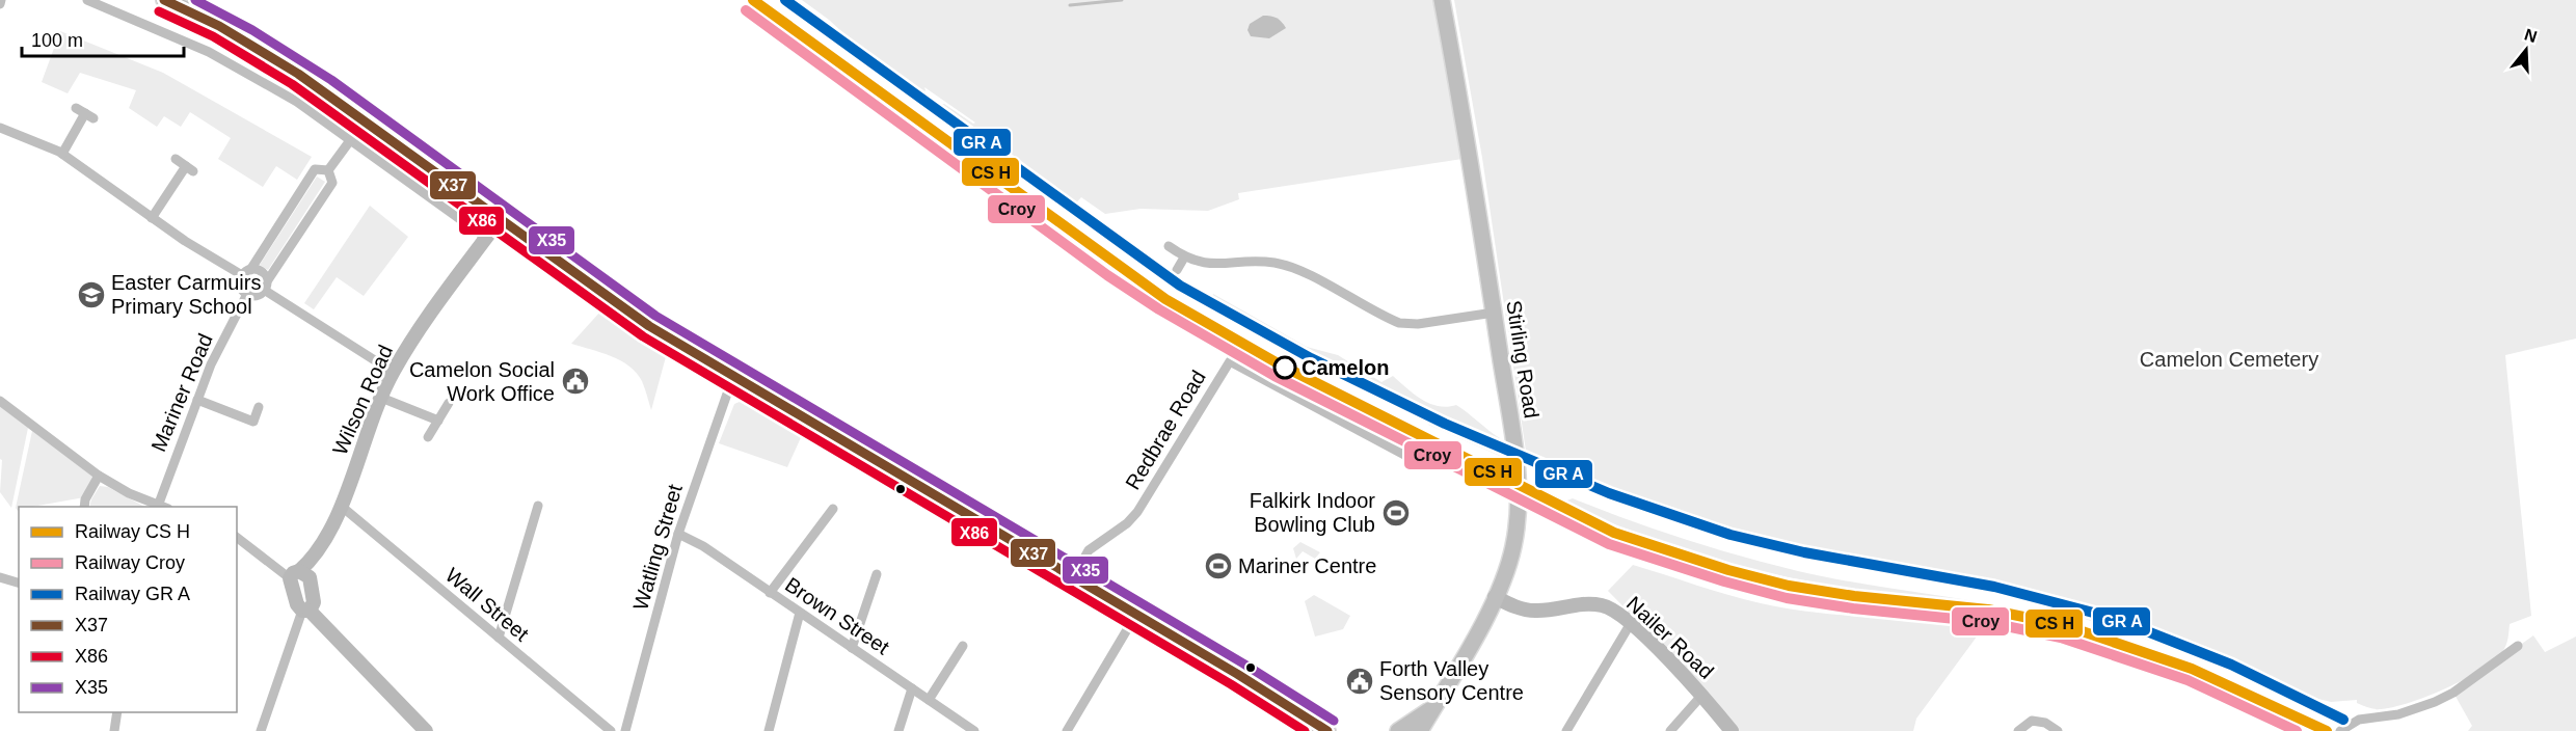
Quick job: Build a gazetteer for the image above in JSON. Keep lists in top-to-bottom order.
{
  "streets": {
    "main road": ["Stirling Road"],
    "street": [
      "Mariner Road",
      "Wilson Road",
      "Redbrae Road",
      "Watling Street",
      "Wall Street",
      "Brown Street",
      "Nailer Road"
    ]
  },
  "crossings": [
    ["Stirling Road", "Nailer Road"],
    ["Wilson Road", "Wall Street"],
    ["Watling Street", "Brown Street"]
  ],
  "parks": ["Camelon Cemetery"],
  "places": {
    "school or university": ["Easter Carmuirs Primary School"],
    "other": ["Camelon"],
    "public building": ["Camelon Social Work Office", "Forth Valley Sensory Centre"],
    "sports": ["Falkirk Indoor Bowling Club", "Mariner Centre"]
  },
  "lines": [
    "transit line X37",
    "transit line X35",
    "rail line Croy",
    "transit line X86"
  ],
  "legend": [
    "Railway CS H",
    "Railway Croy",
    "Railway GR A",
    "X37",
    "X86",
    "X35"
  ],
  "scale_bar": "100 m",
  "north": "top"
}
